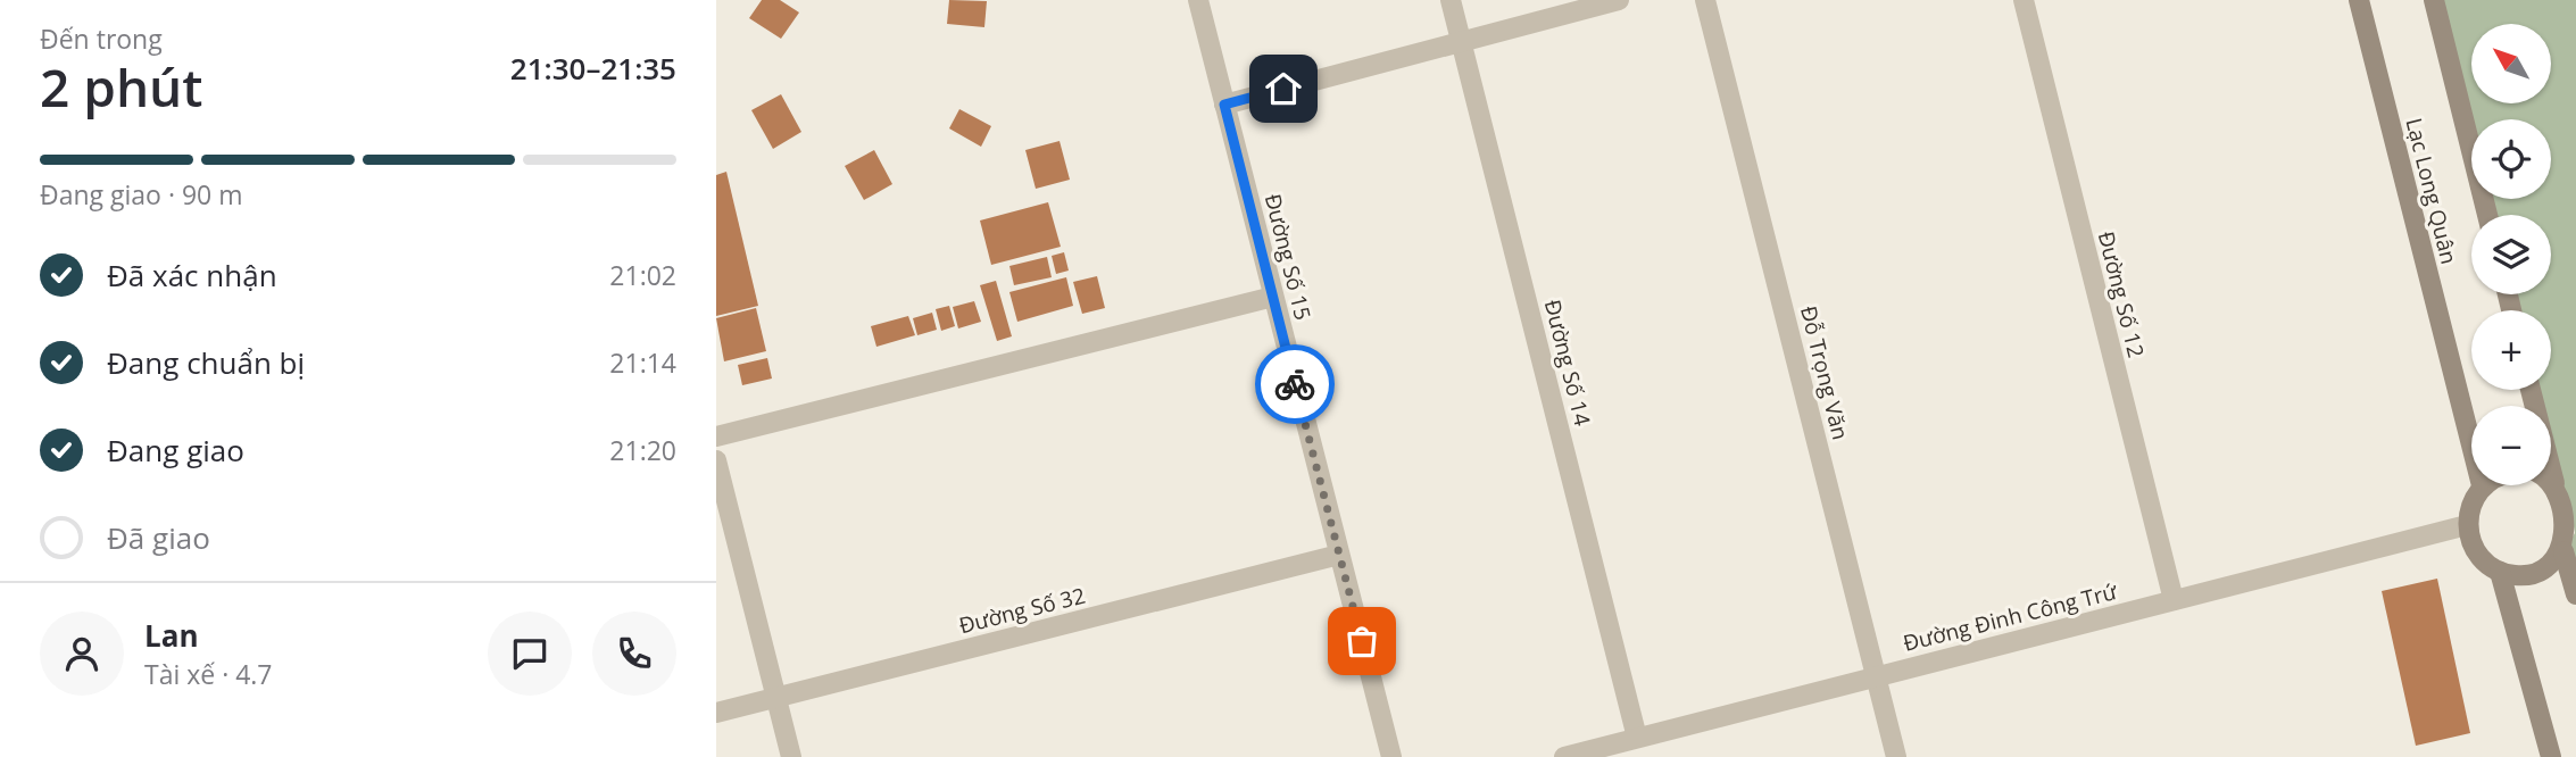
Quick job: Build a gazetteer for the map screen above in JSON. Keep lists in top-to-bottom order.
{
  "streets": {
    "main road": ["Lạc Long Quân"],
    "street": [
      "Đường Số 15",
      "Đường Số 12",
      "Đường Số 14",
      "Đỗ Trọng Văn",
      "Đường Số 32",
      "Đường Đinh Công Trứ"
    ]
  },
  "crossings": [
    ["Đường Số 15", "Đường Số 32"],
    ["Đường Số 12", "Đường Đinh Công Trứ"],
    ["Đường Số 14", "Đường Đinh Công Trứ"],
    ["Đỗ Trọng Văn", "Đường Đinh Công Trứ"]
  ],
  "north": "top left",
  "page": {
    "heading": ["2 phút", "Đến trong", "21:30–21:35"],
    "panel": ["Lan", "Tài xế · 4.7"],
    "map_buttons": ["+", "−"],
    "bar": "Đang giao · 90 m",
    "list": [
      ["Đã xác nhận", "21:02"],
      ["Đang chuẩn bị", "21:14"],
      ["Đang giao", "21:20"],
      "Đã giao"
    ]
  }
}
